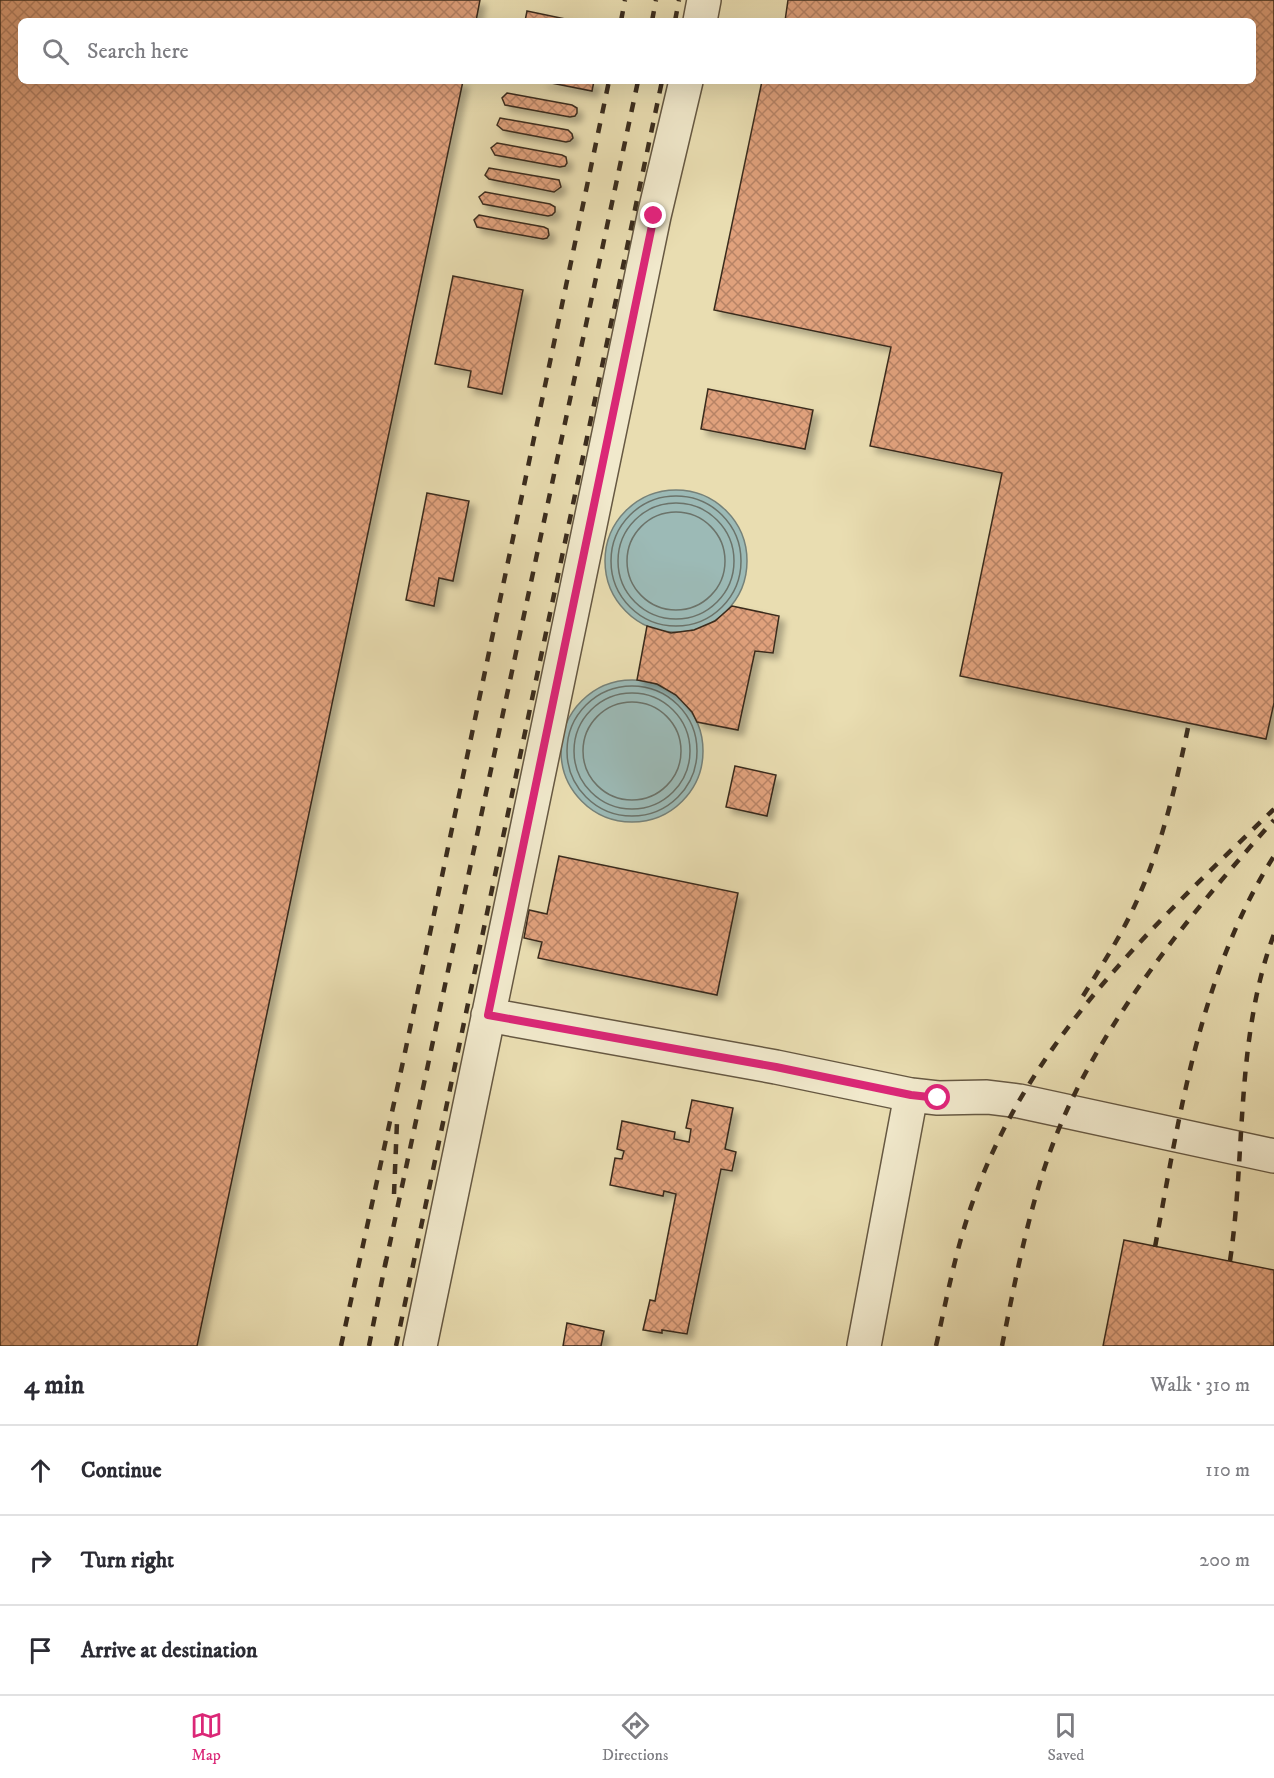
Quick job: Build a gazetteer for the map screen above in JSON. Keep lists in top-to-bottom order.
{
  "page": {
    "search": "Search here",
    "heading": ["4 min", "Walk · 310 m"],
    "list": [
      ["Continue", "110 m"],
      ["Turn right", "200 m"],
      "Arrive at destination"
    ],
    "nav": ["Map", "Directions", "Saved"]
  }
}
